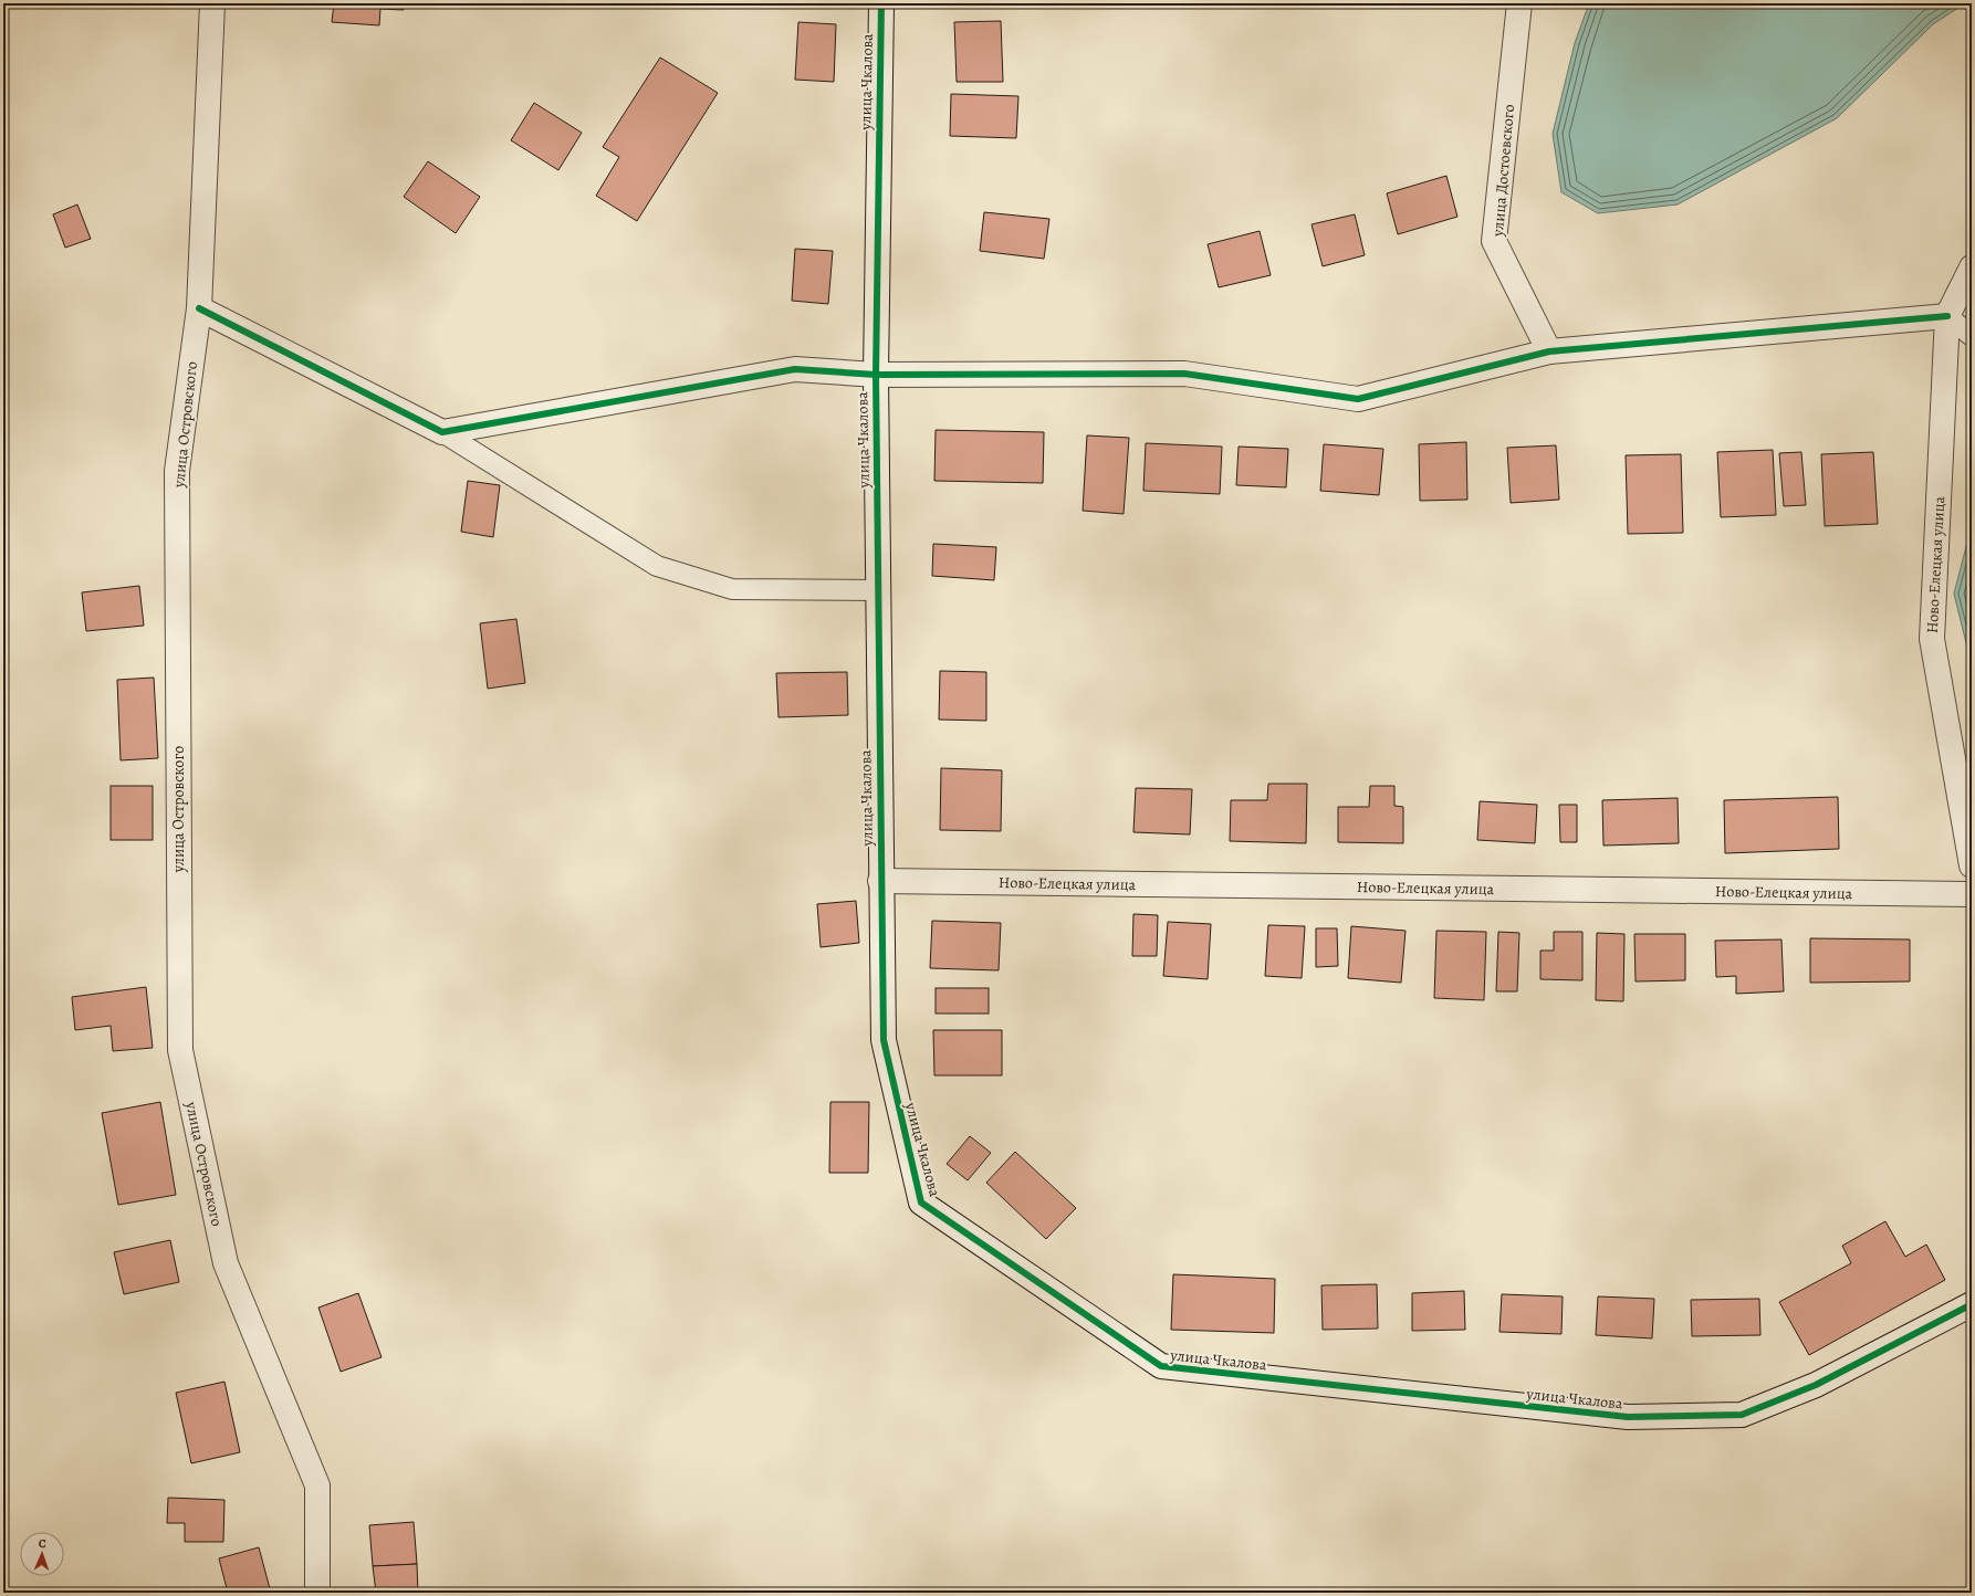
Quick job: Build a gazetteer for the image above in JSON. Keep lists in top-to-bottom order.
{
  "streets": {
    "street": [
      "улица Чкалова",
      "улица Достоевского",
      "улица Островского",
      "Ново-Елецкая улица"
    ]
  },
  "crossings": [
    ["улица Чкалова", "Ново-Елецкая улица"]
  ],
  "north": "top"
}
